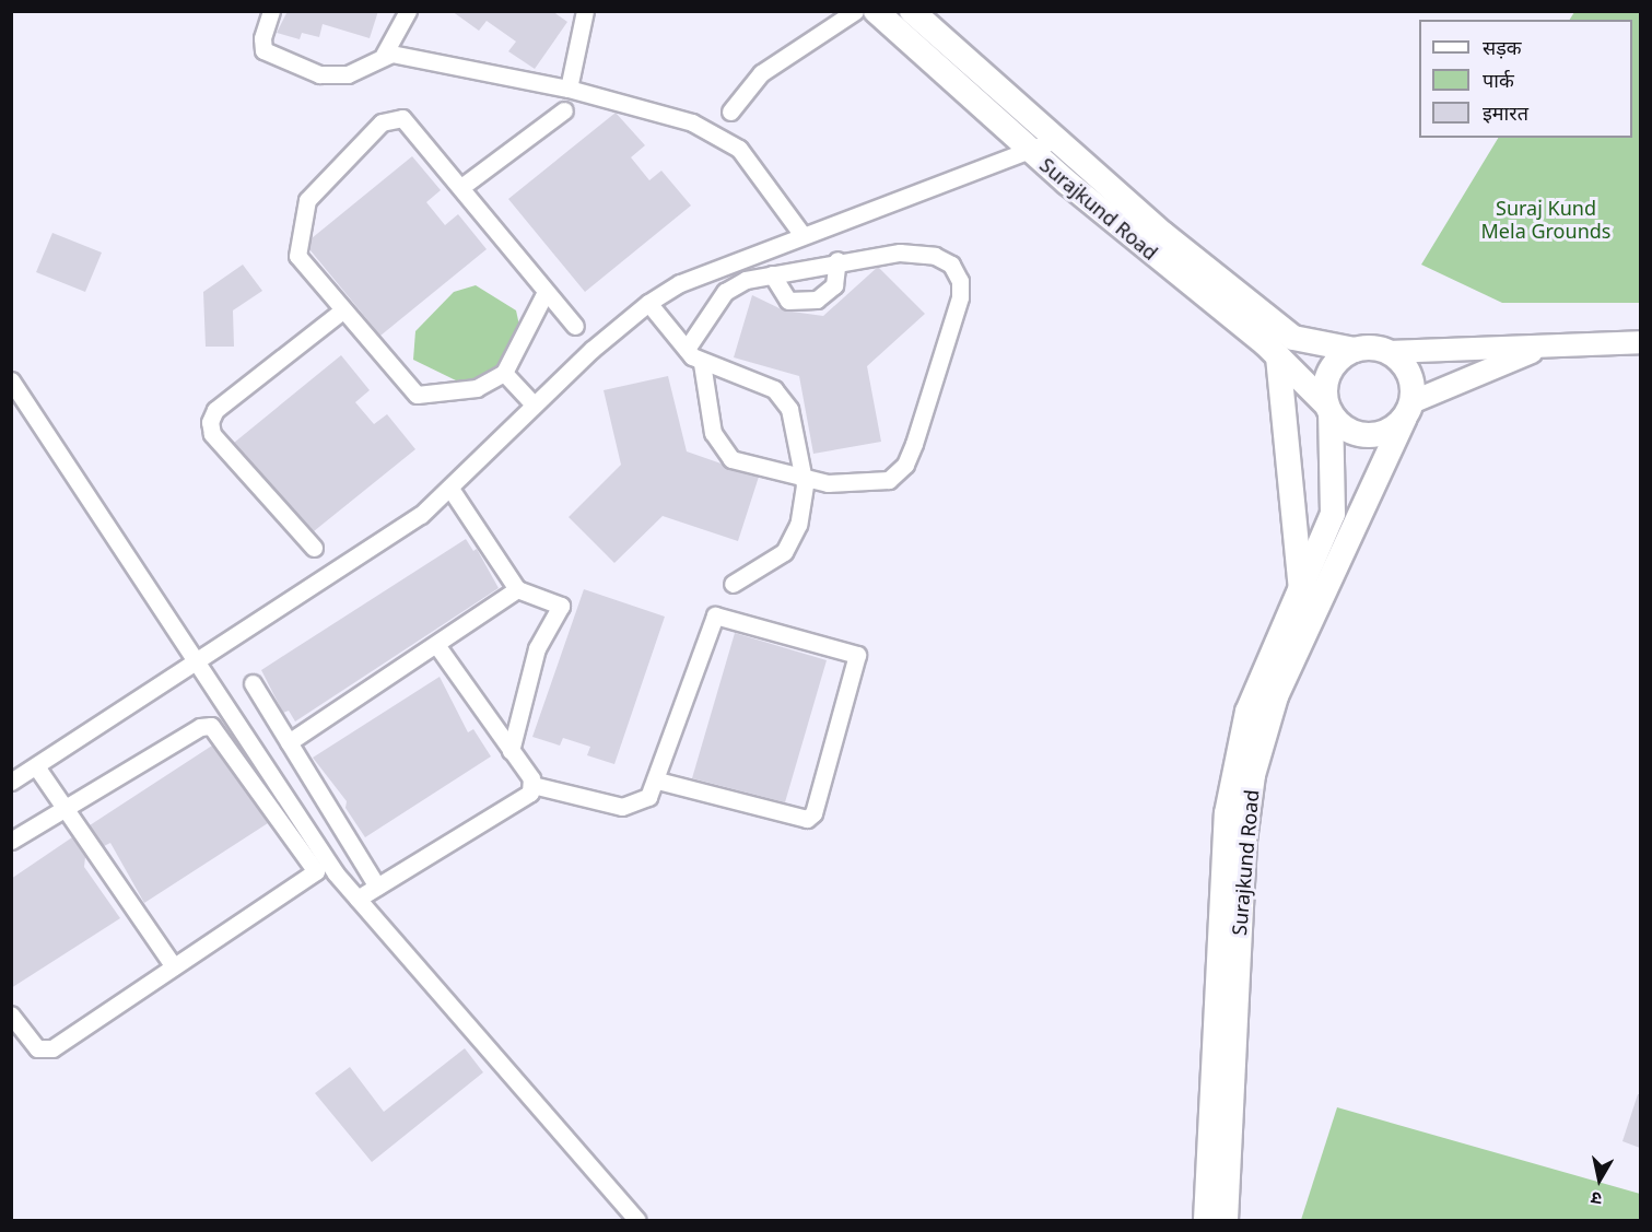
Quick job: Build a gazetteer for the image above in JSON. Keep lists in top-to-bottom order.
{
  "streets": {
    "main road": ["Surajkund Road"]
  },
  "parks": ["Suraj Kund Mela Grounds"],
  "legend": ["सड़क", "पार्क", "इमारत"],
  "north": "bottom"
}
